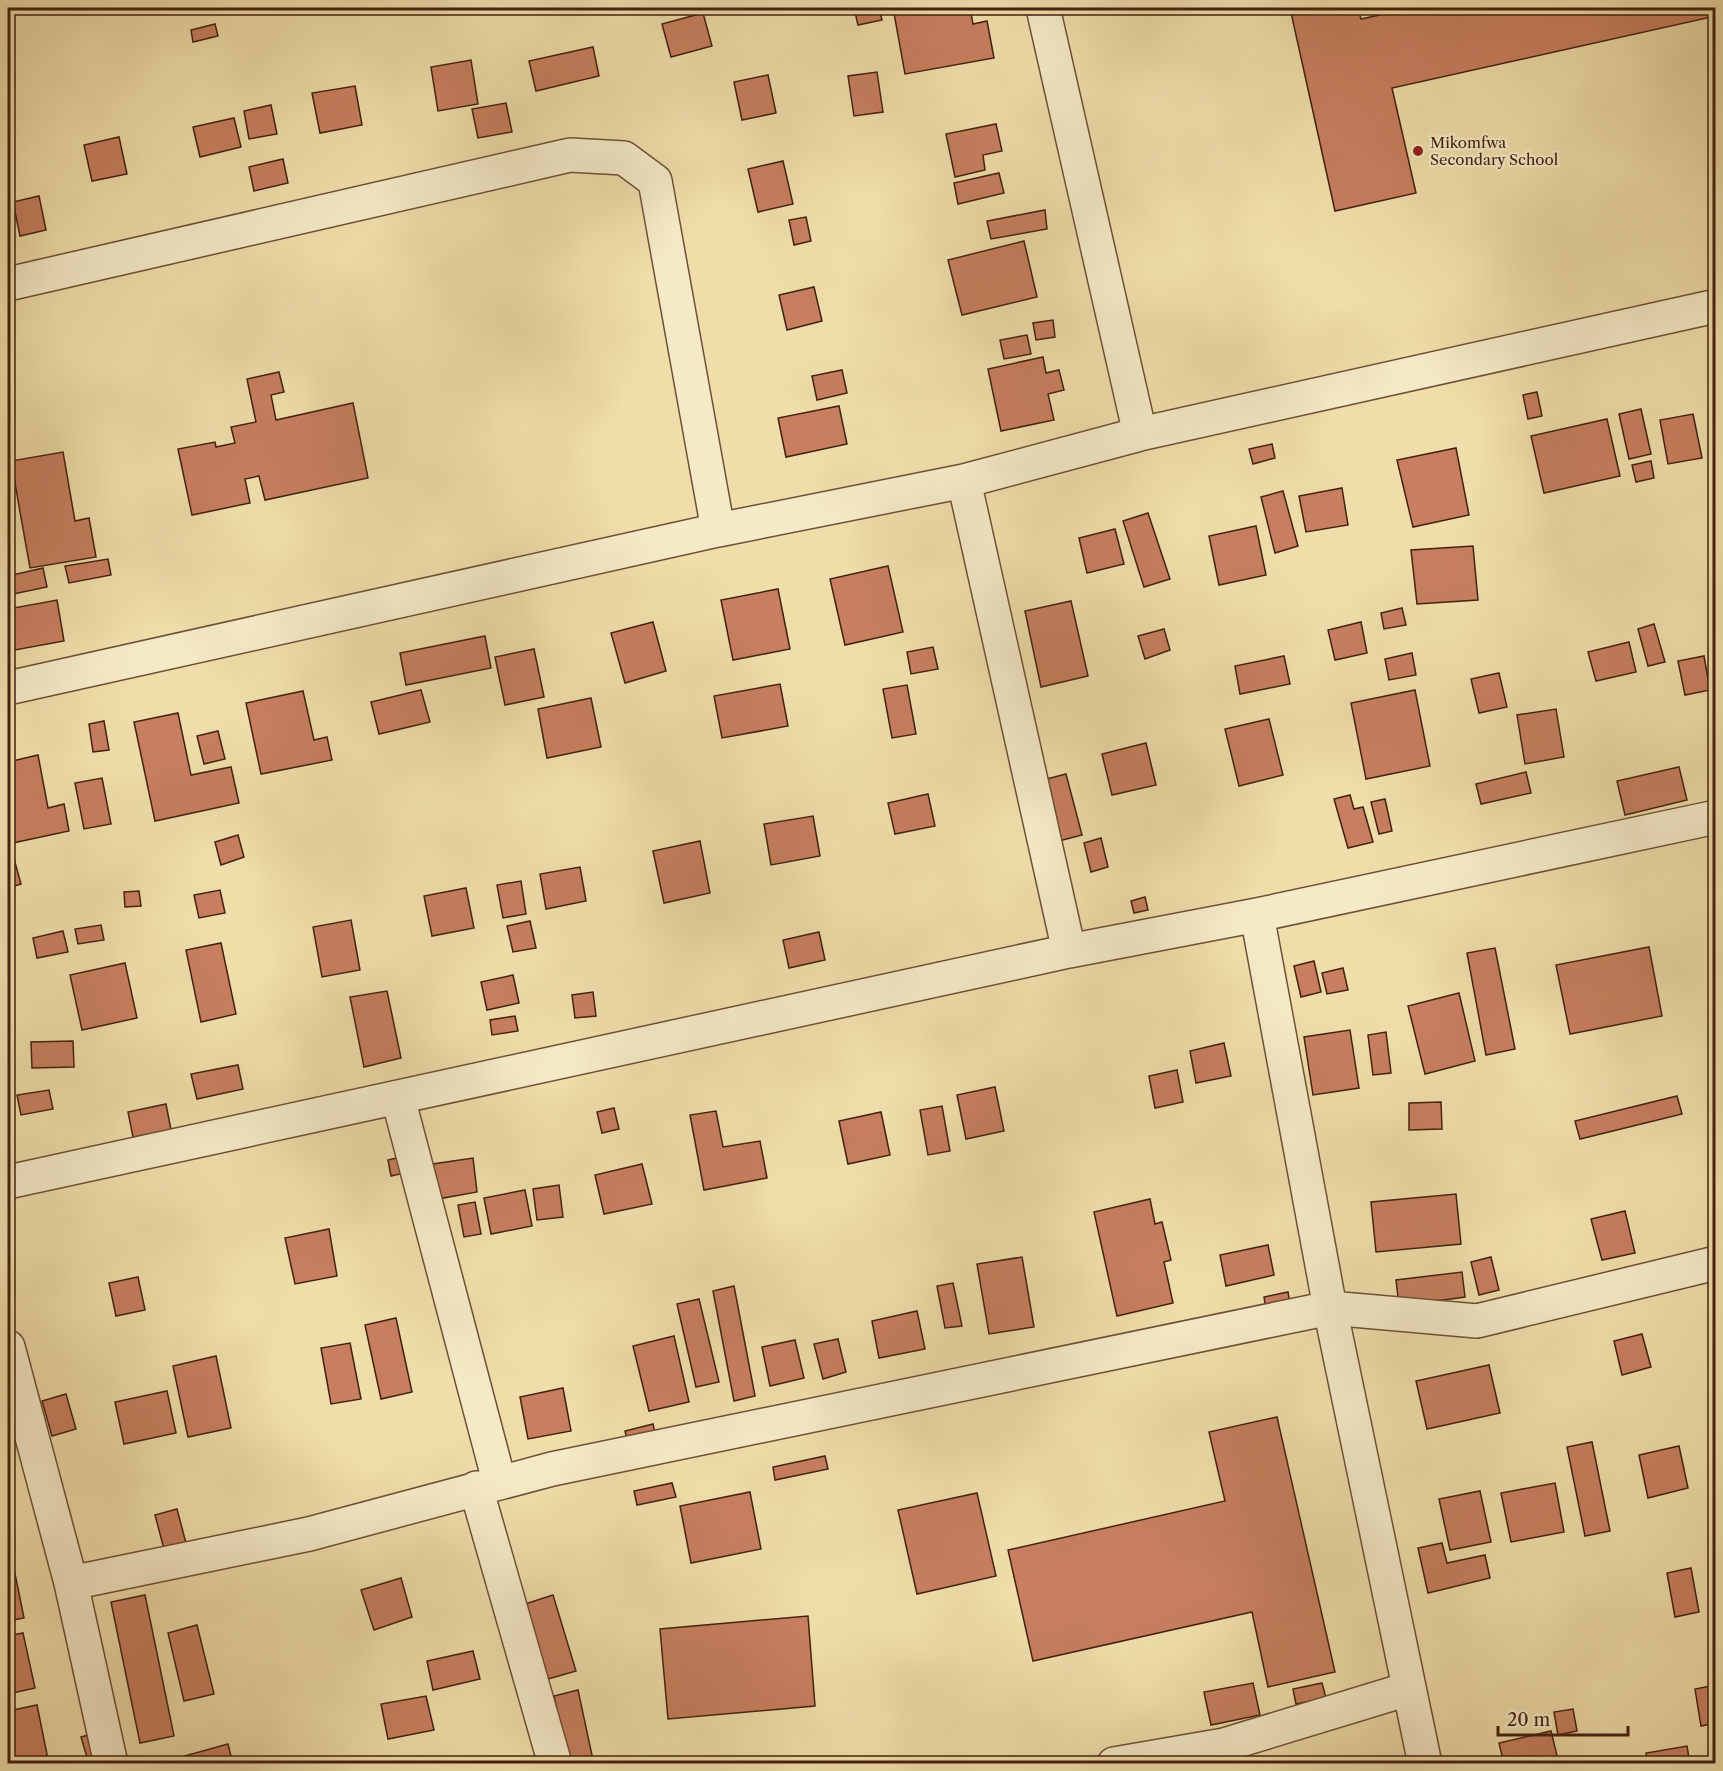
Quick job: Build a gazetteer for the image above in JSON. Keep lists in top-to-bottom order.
{
  "places": ["Mikomfwa Secondary School"],
  "scale_bar": "20 m"
}
